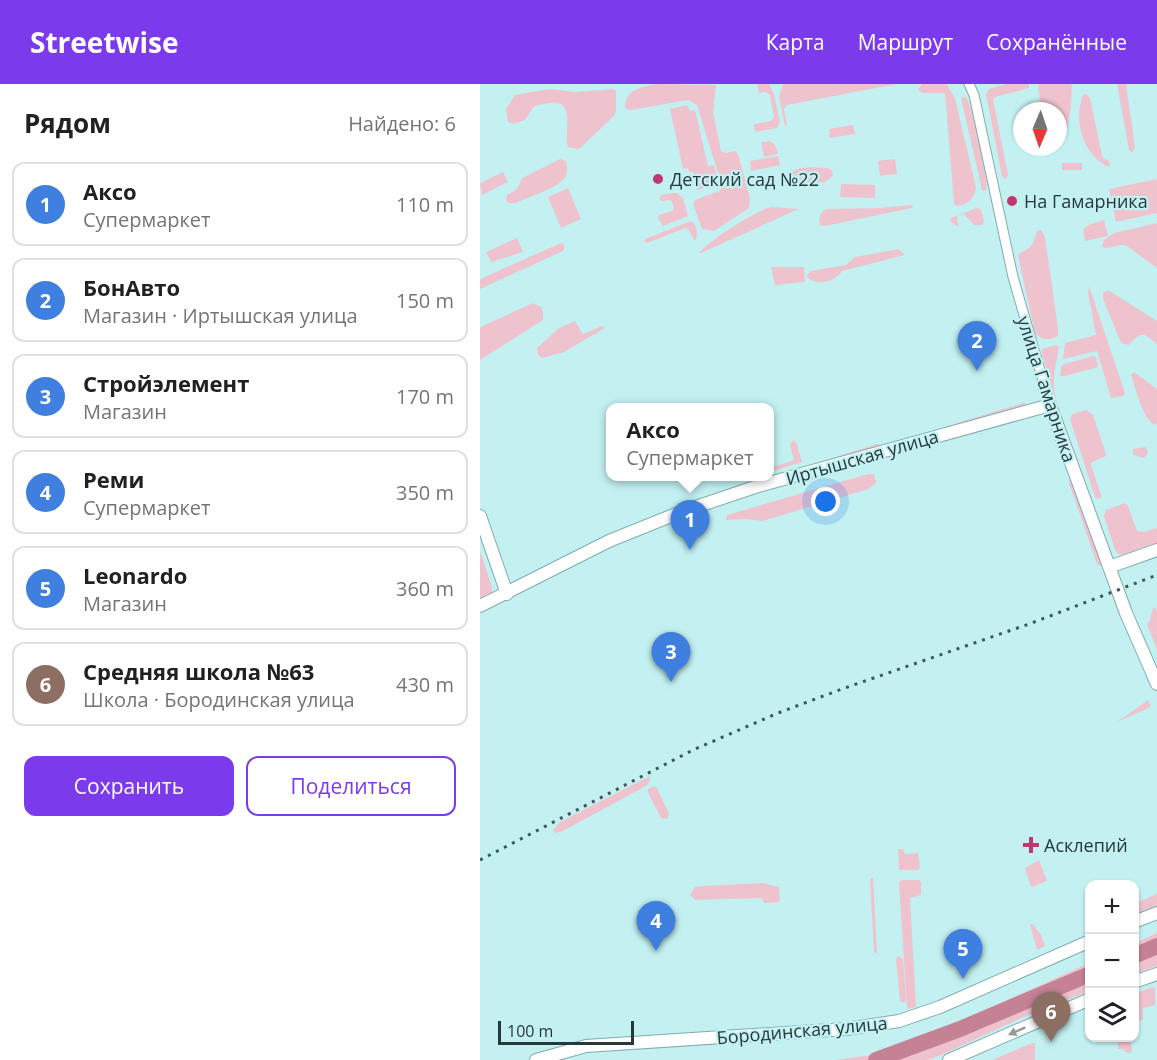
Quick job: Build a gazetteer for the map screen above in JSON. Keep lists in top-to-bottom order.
{
  "streets": {
    "main road": ["улица Гамарника", "Иртышская улица", "Бородинская улица"]
  },
  "crossings": [
    ["улица Гамарника", "Иртышская улица"]
  ],
  "places": {
    "other": ["Детский сад №22", "На Гамарника"],
    "health": ["Асклепий"]
  },
  "scale_bar": "100 m",
  "north": "bottom",
  "page": {
    "header": "Streetwise",
    "nav": ["Карта", "Маршрут", "Сохранённые"],
    "heading": ["Рядом", "Найдено: 6"],
    "list": [
      {
        "mark": "1",
        "name": "Аксо",
        "note": "Супермаркет",
        "value": "110 m"
      },
      {
        "mark": "2",
        "name": "БонАвто",
        "note": "Магазин · Иртышская улица",
        "value": "150 m"
      },
      {
        "mark": "3",
        "name": "Стройэлемент",
        "note": "Магазин",
        "value": "170 m"
      },
      {
        "mark": "4",
        "name": "Реми",
        "note": "Супермаркет",
        "value": "350 m"
      },
      {
        "mark": "5",
        "name": "Leonardo",
        "note": "Магазин",
        "value": "360 m"
      },
      {
        "mark": "6",
        "name": "Средняя школа №63",
        "note": "Школа · Бородинская улица",
        "value": "430 m"
      }
    ],
    "pins": [
      "2",
      "1",
      "3",
      "4",
      "5",
      "6"
    ],
    "popup": ["Аксо", "Супермаркет"],
    "buttons": ["Сохранить", "Поделиться"],
    "map_buttons": ["+", "−"],
    "scale": "100 m"
  }
}
